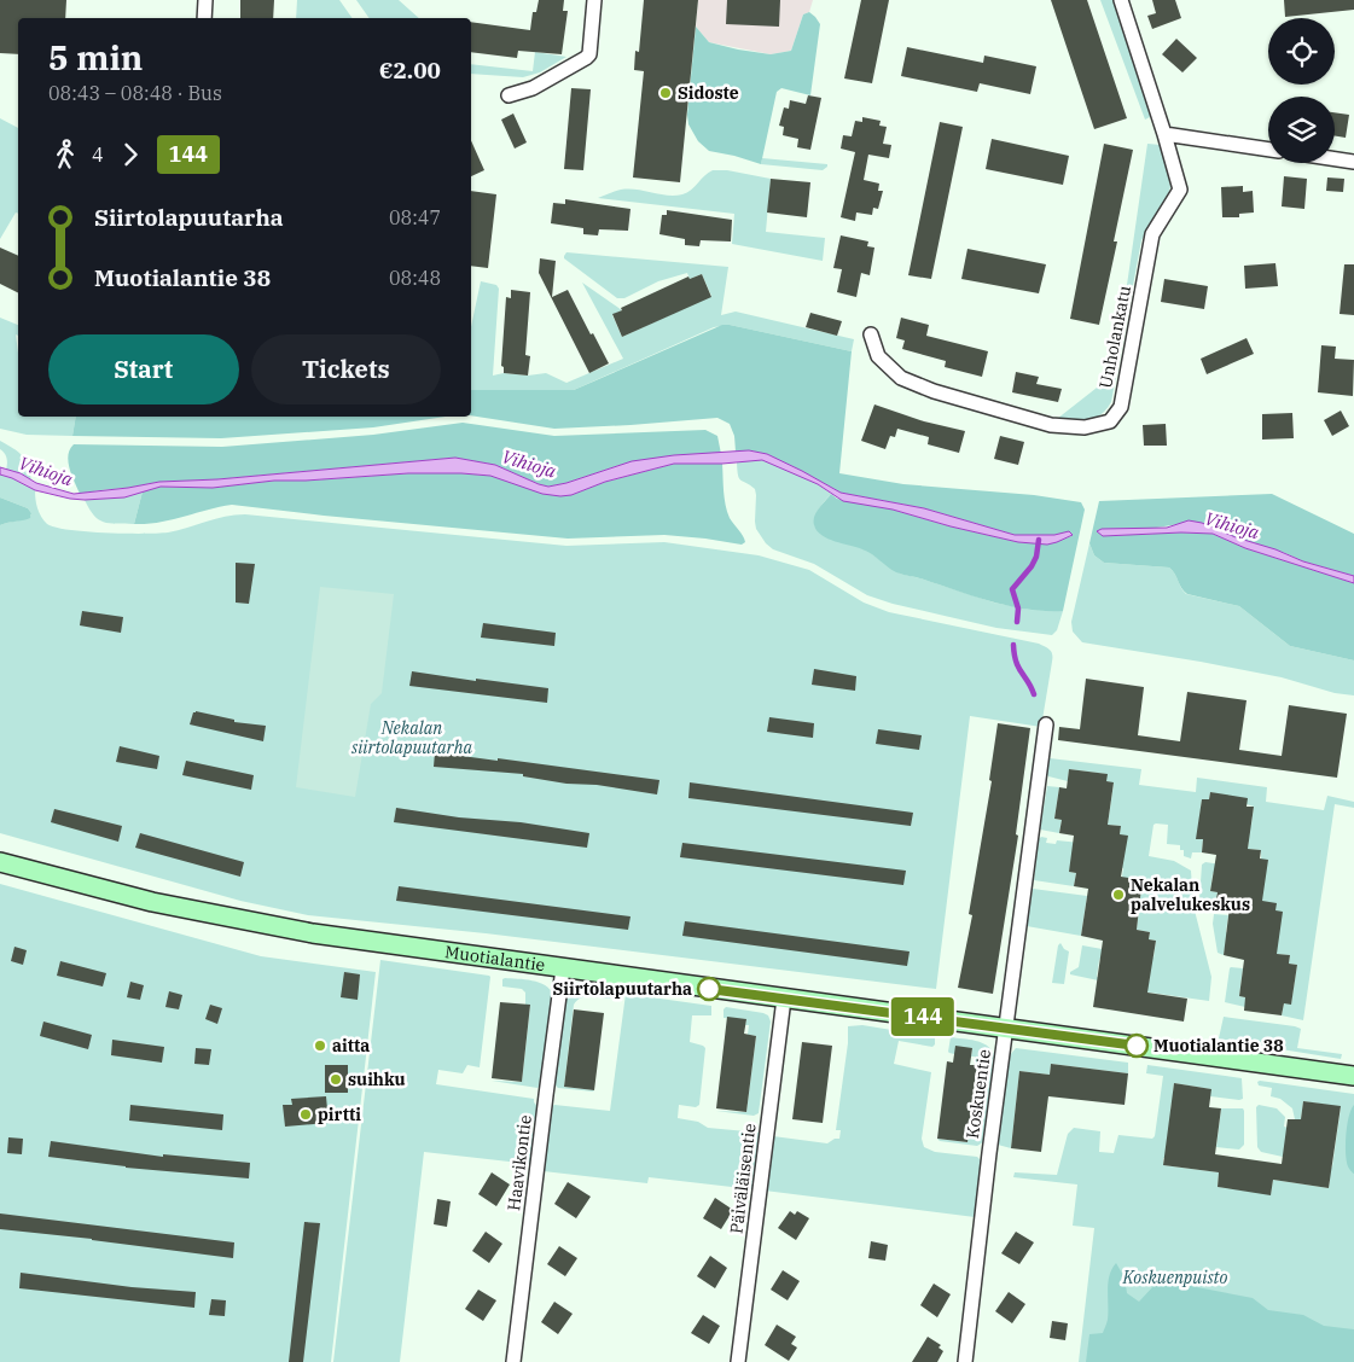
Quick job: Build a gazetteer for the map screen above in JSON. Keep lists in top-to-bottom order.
{
  "streets": {
    "street": [
      "Unholankatu",
      "Muotialantie",
      "Koskuentie",
      "Haavikontie",
      "Päiväläisentie"
    ]
  },
  "crossings": [
    ["Muotialantie", "Koskuentie"],
    ["Muotialantie", "Haavikontie"],
    ["Muotialantie", "Päiväläisentie"]
  ],
  "water": ["Vihioja"],
  "parks": ["Nekalan siirtolapuutarha", "Koskuenpuisto"],
  "places": [
    "Sidoste",
    "Nekalan palvelukeskus",
    "Siirtolapuutarha",
    "aitta",
    "Muotialantie 38",
    "suihku",
    "pirtti"
  ],
  "lines": ["bus line 144"],
  "page": {
    "on_map": "144",
    "heading": ["5 min", "08:43 – 08:48 · Bus", "€2.00"],
    "legs": ["4", "144"],
    "list": [
      {
        "name": "Siirtolapuutarha",
        "value": "08:47"
      },
      {
        "name": "Muotialantie 38",
        "value": "08:48"
      }
    ],
    "buttons": ["Start", "Tickets"]
  }
}
